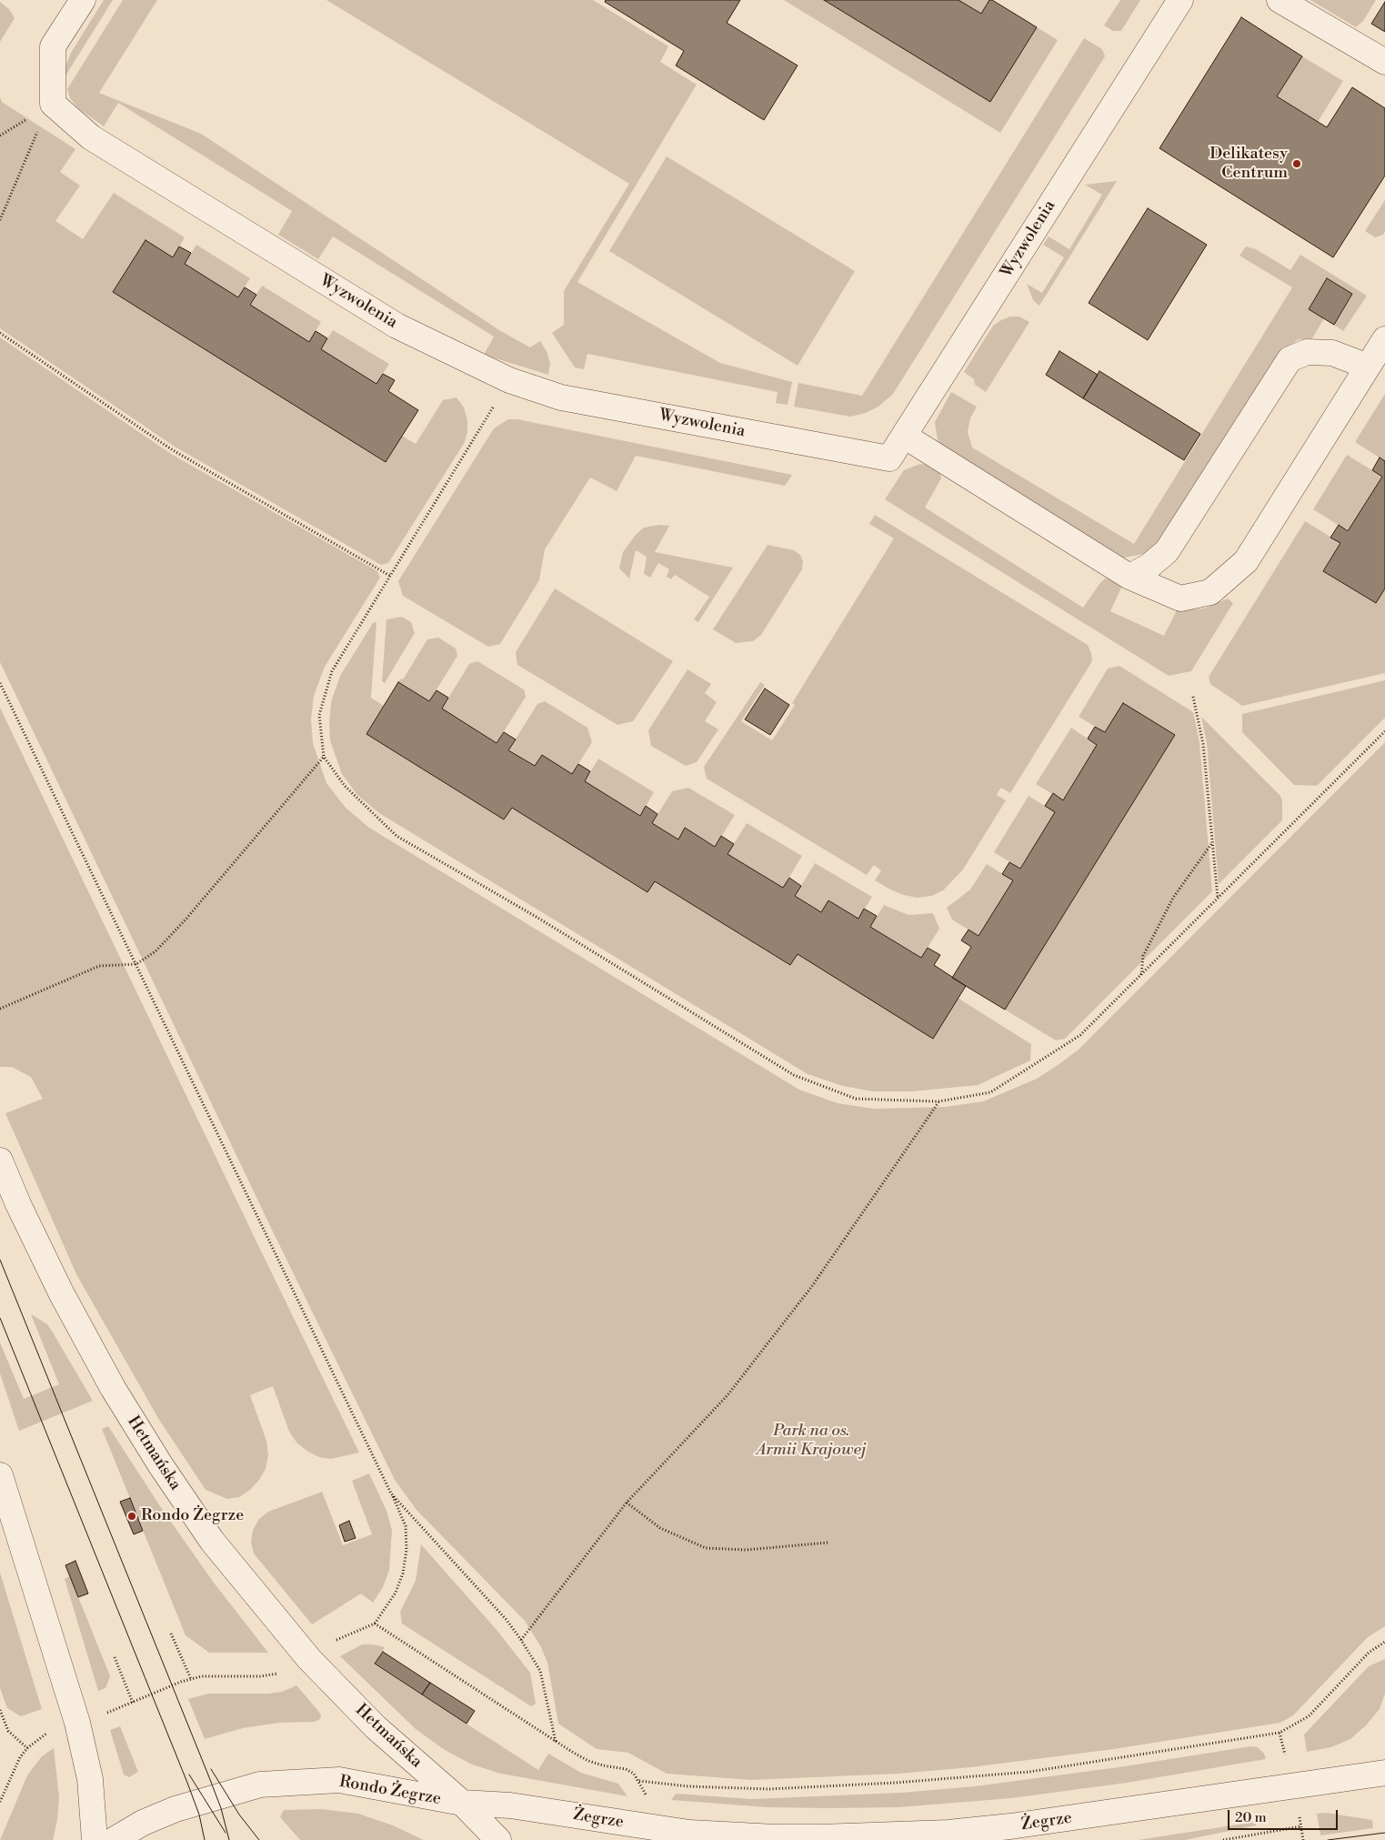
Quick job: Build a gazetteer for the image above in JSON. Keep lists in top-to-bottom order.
{
  "streets": {
    "street": [
      "Wyzwolenia",
      "Hetmańska",
      "Rondo Żegrze",
      "Żegrze"
    ]
  },
  "crossings": [
    ["Hetmańska", "Rondo Żegrze"],
    ["Hetmańska", "Żegrze"],
    ["Rondo Żegrze", "Żegrze"]
  ],
  "parks": ["Park na os. Armii Krajowej"],
  "places": ["Delikatesy Centrum", "Rondo Żegrze"],
  "scale_bar": "20 m"
}
